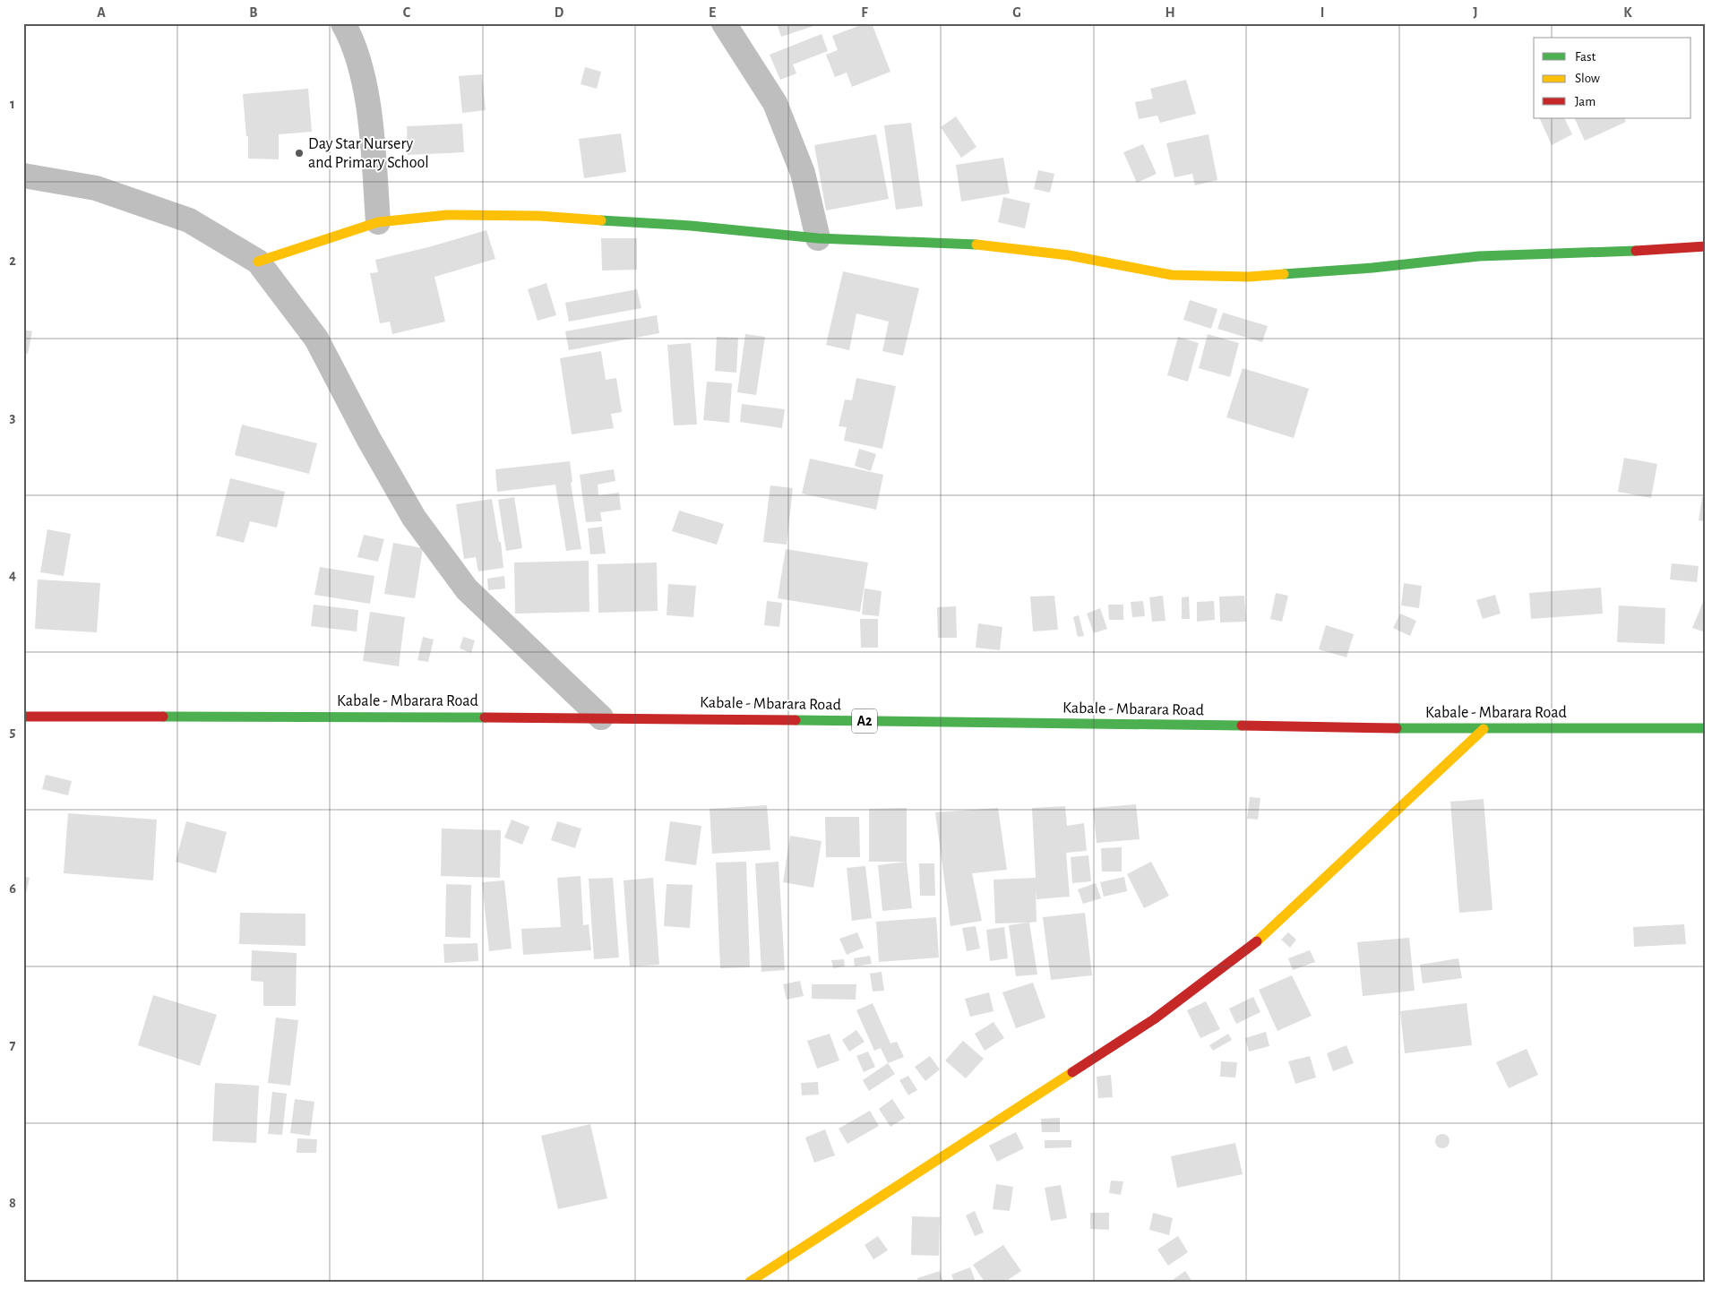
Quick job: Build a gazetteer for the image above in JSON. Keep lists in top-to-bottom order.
{
  "streets": {
    "main road": ["Kabale - Mbarara Road", "A2"]
  },
  "places": ["Day Star Nursery and Primary School"],
  "legend": ["Fast", "Slow", "Jam"],
  "grid": {
    "columns": [
      "A",
      "B",
      "C",
      "D",
      "E",
      "F",
      "G",
      "H",
      "I",
      "J",
      "K"
    ],
    "rows": [
      "1",
      "2",
      "3",
      "4",
      "5",
      "6",
      "7",
      "8"
    ]
  }
}
